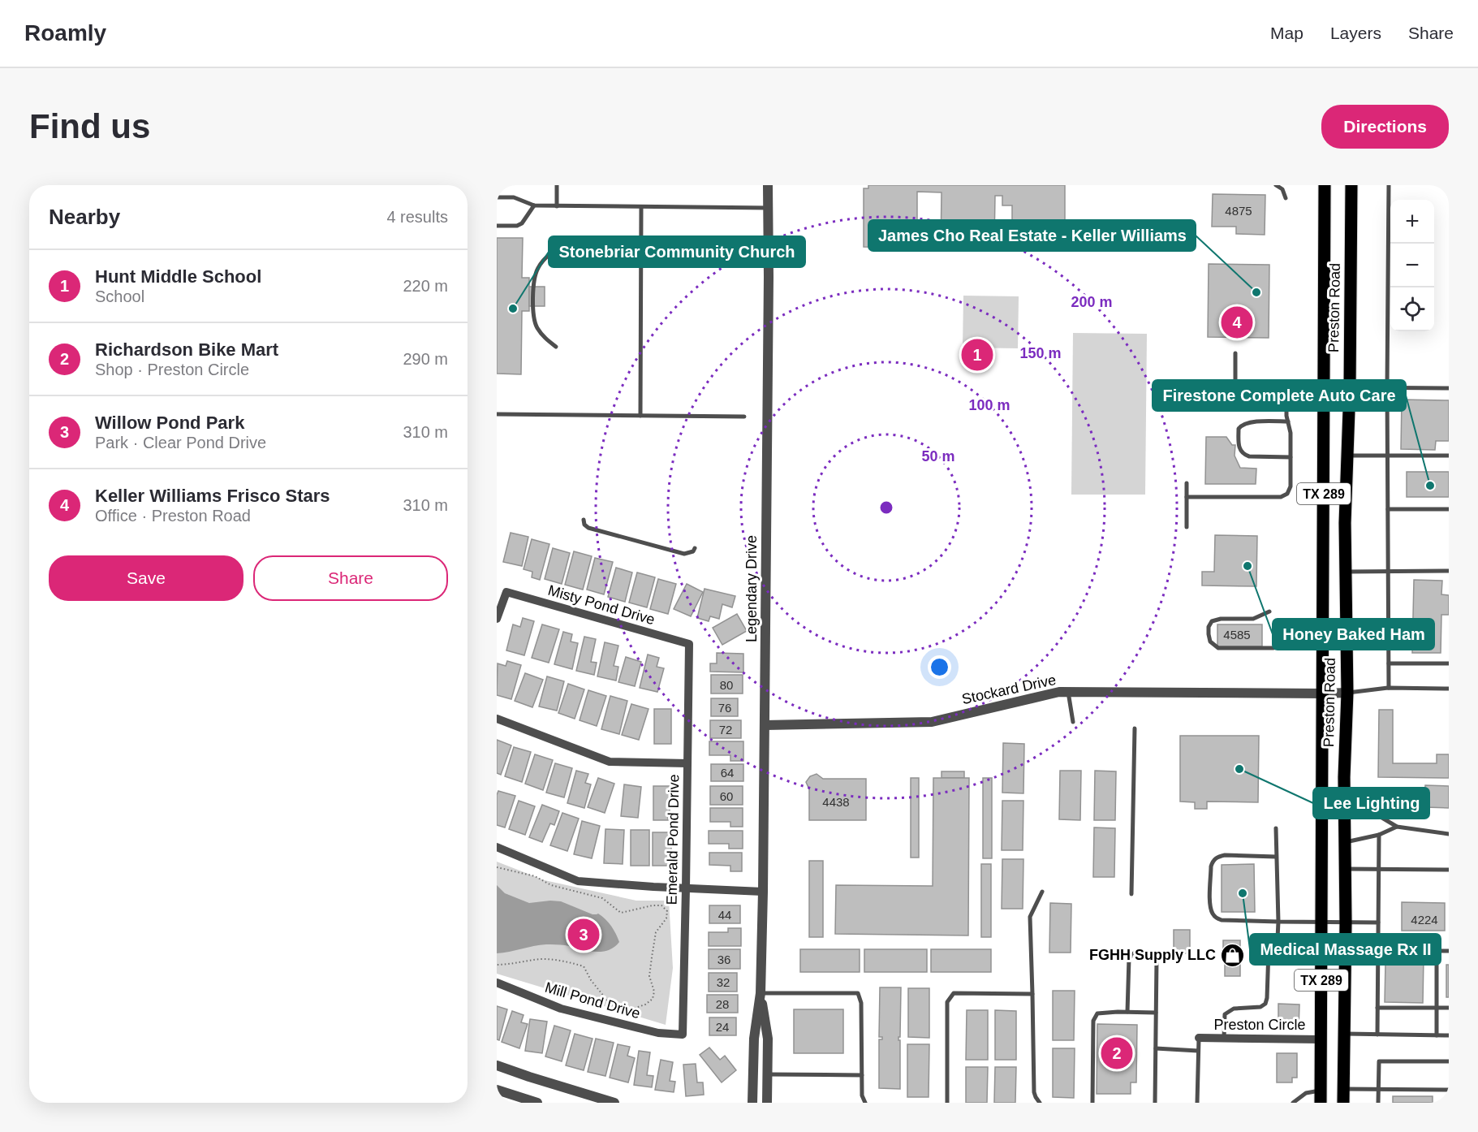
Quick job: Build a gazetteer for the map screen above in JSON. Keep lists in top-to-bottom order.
{
  "streets": {
    "main road": ["Preston Road", "TX 289"],
    "street": [
      "Legendary Drive",
      "Misty Pond Drive",
      "Stockard Drive",
      "Emerald Pond Drive",
      "Mill Pond Drive",
      "Preston Circle"
    ]
  },
  "crossings": [
    ["Preston Road", "Stockard Drive"],
    ["Preston Road", "Preston Circle"],
    ["Legendary Drive", "Stockard Drive"],
    ["Misty Pond Drive", "Emerald Pond Drive"],
    ["Emerald Pond Drive", "Mill Pond Drive"]
  ],
  "places": {
    "other": [
      "James Cho Real Estate - Keller Williams",
      "Stonebriar Community Church",
      "Firestone Complete Auto Care",
      "Honey Baked Ham",
      "Lee Lighting",
      "Medical Massage Rx II"
    ],
    "shop": ["FGHH Supply LLC"]
  },
  "house_numbers": [
    "4875",
    "4585",
    "80",
    "76",
    "72",
    "64",
    "60",
    "4438",
    "44",
    "4224",
    "36",
    "32",
    "28",
    "24"
  ],
  "page": {
    "header": "Roamly",
    "nav": ["Map", "Layers", "Share"],
    "buttons": [
      "Directions",
      ["Save", "Share"]
    ],
    "title": "Find us",
    "heading": ["Nearby", "4 results"],
    "map_buttons": ["+", "−"],
    "list": [
      {
        "mark": "1",
        "name": "Hunt Middle School",
        "note": "School",
        "value": "220 m"
      },
      {
        "mark": "2",
        "name": "Richardson Bike Mart",
        "note": "Shop · Preston Circle",
        "value": "290 m"
      },
      {
        "mark": "3",
        "name": "Willow Pond Park",
        "note": "Park · Clear Pond Drive",
        "value": "310 m"
      },
      {
        "mark": "4",
        "name": "Keller Williams Frisco Stars",
        "note": "Office · Preston Road",
        "value": "310 m"
      }
    ],
    "pins": [
      "4",
      "1",
      "3",
      "2"
    ]
  },
  "rings": [
    "200 m",
    "150 m",
    "100 m",
    "50 m"
  ]
}
